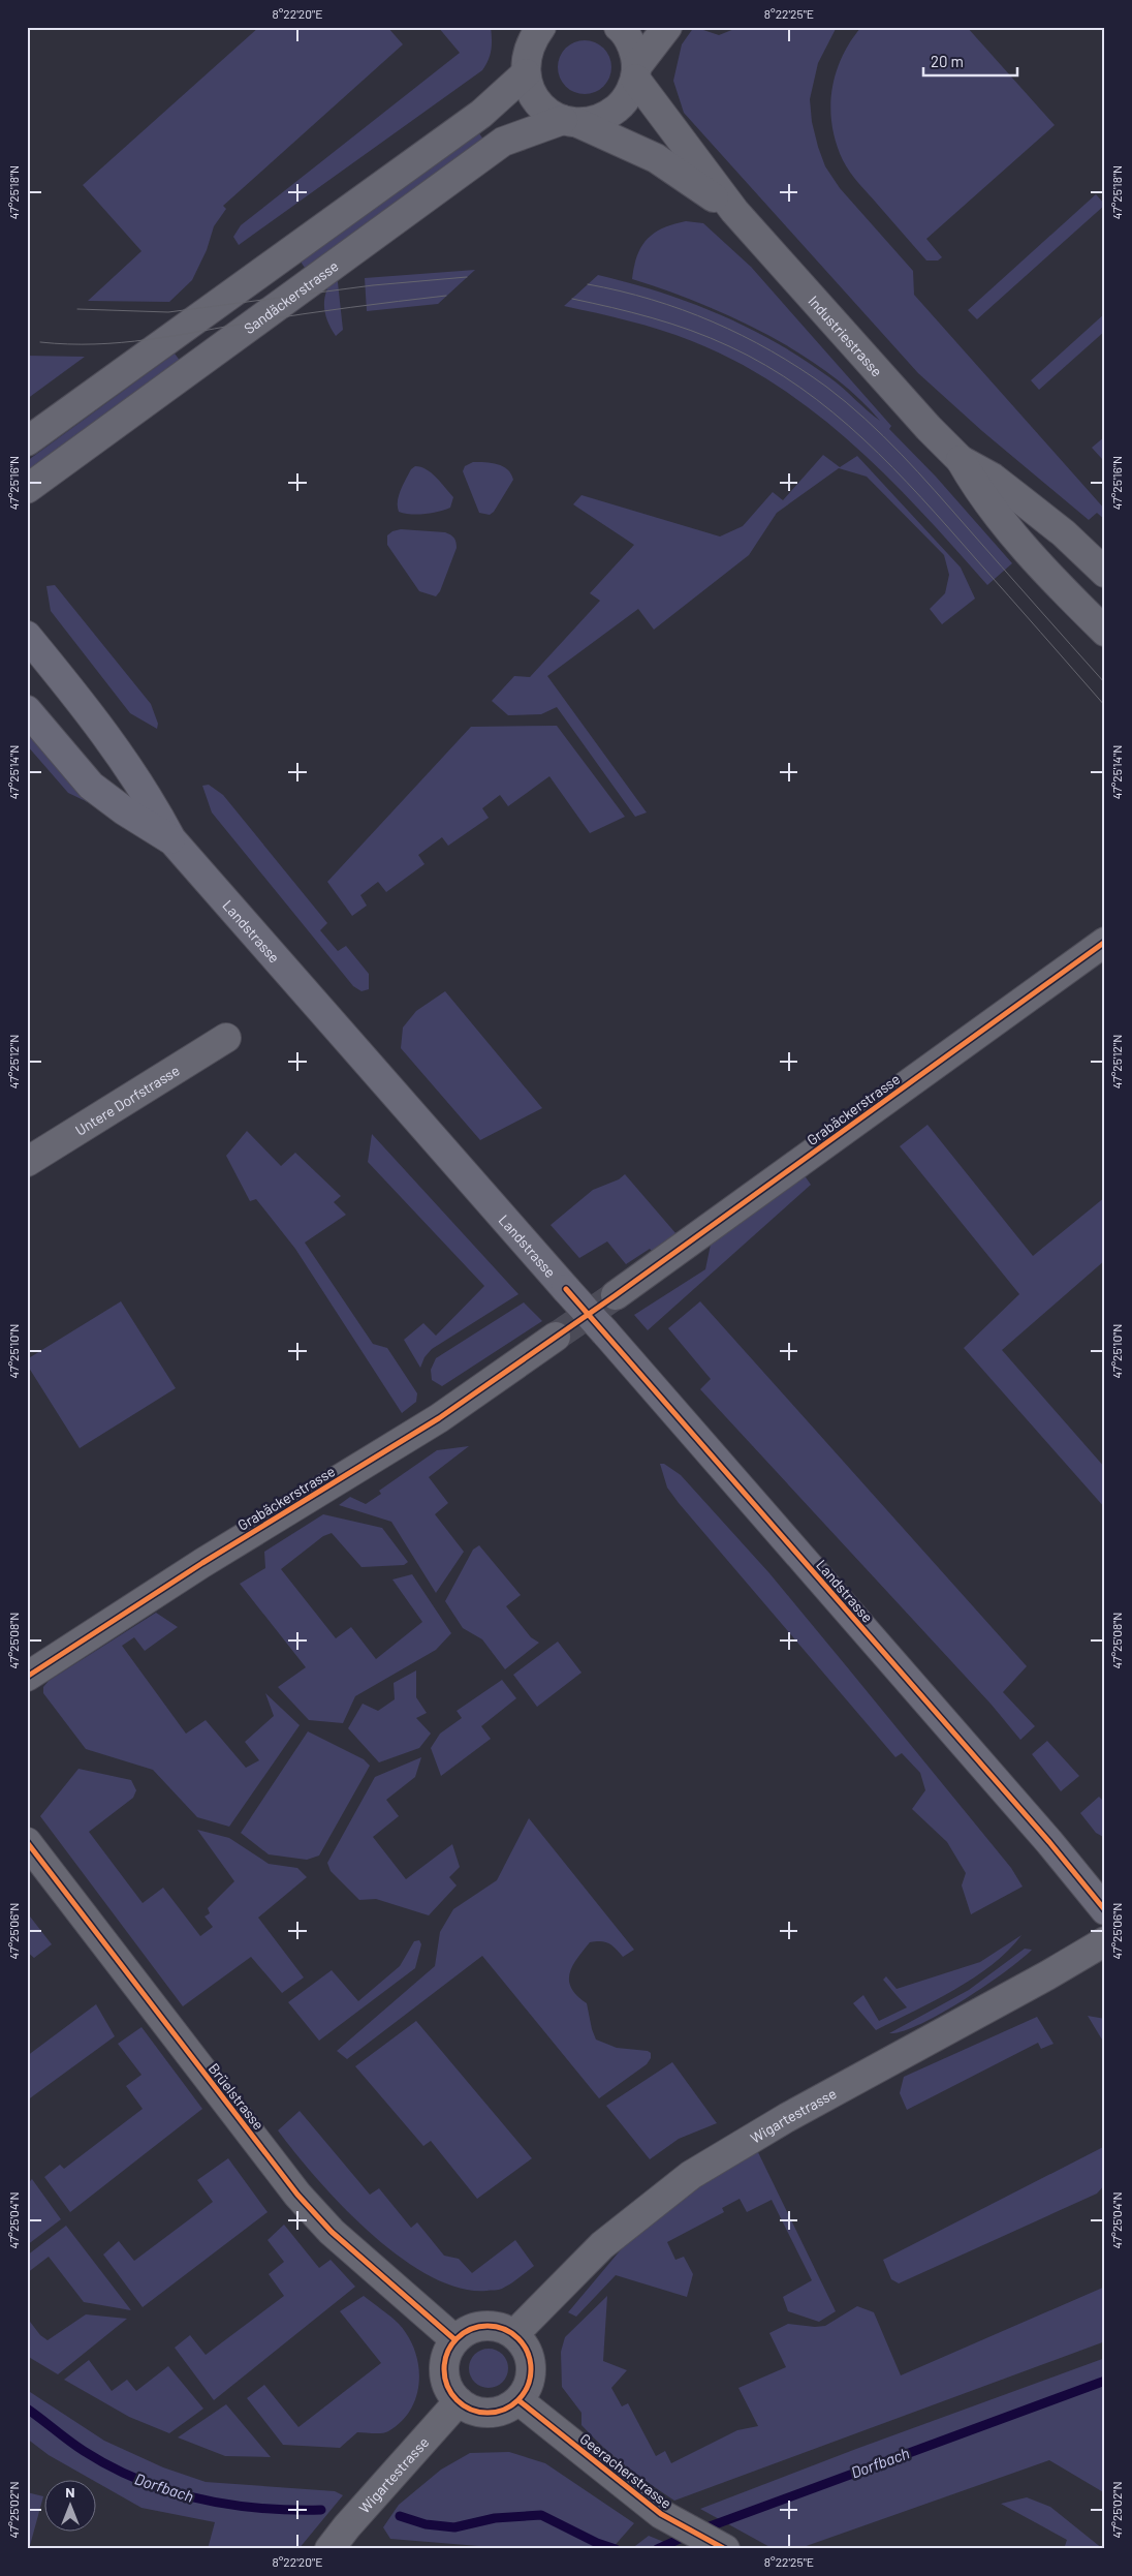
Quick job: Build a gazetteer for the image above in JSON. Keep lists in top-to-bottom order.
{
  "streets": {
    "main road": ["Landstrasse"],
    "street": [
      "Sandäckerstrasse",
      "Industriestrasse",
      "Untere Dorfstrasse",
      "Grabäckerstrasse",
      "Brüelstrasse",
      "Wigartestrasse",
      "Geeracherstrasse"
    ]
  },
  "crossings": [
    ["Sandäckerstrasse", "Industriestrasse"],
    ["Brüelstrasse", "Wigartestrasse"],
    ["Brüelstrasse", "Geeracherstrasse"],
    ["Wigartestrasse", "Geeracherstrasse"]
  ],
  "water": ["Dorfbach"],
  "scale_bar": "20 m",
  "north": "top",
  "coordinates": [
    "8°22'20\"E",
    "8°22'25\"E",
    "47°25'18\"N",
    "47°25'16\"N",
    "47°25'14\"N",
    "47°25'12\"N",
    "47°25'10\"N",
    "47°25'08\"N",
    "47°25'06\"N",
    "47°25'04\"N",
    "47°25'02\"N"
  ]
}
